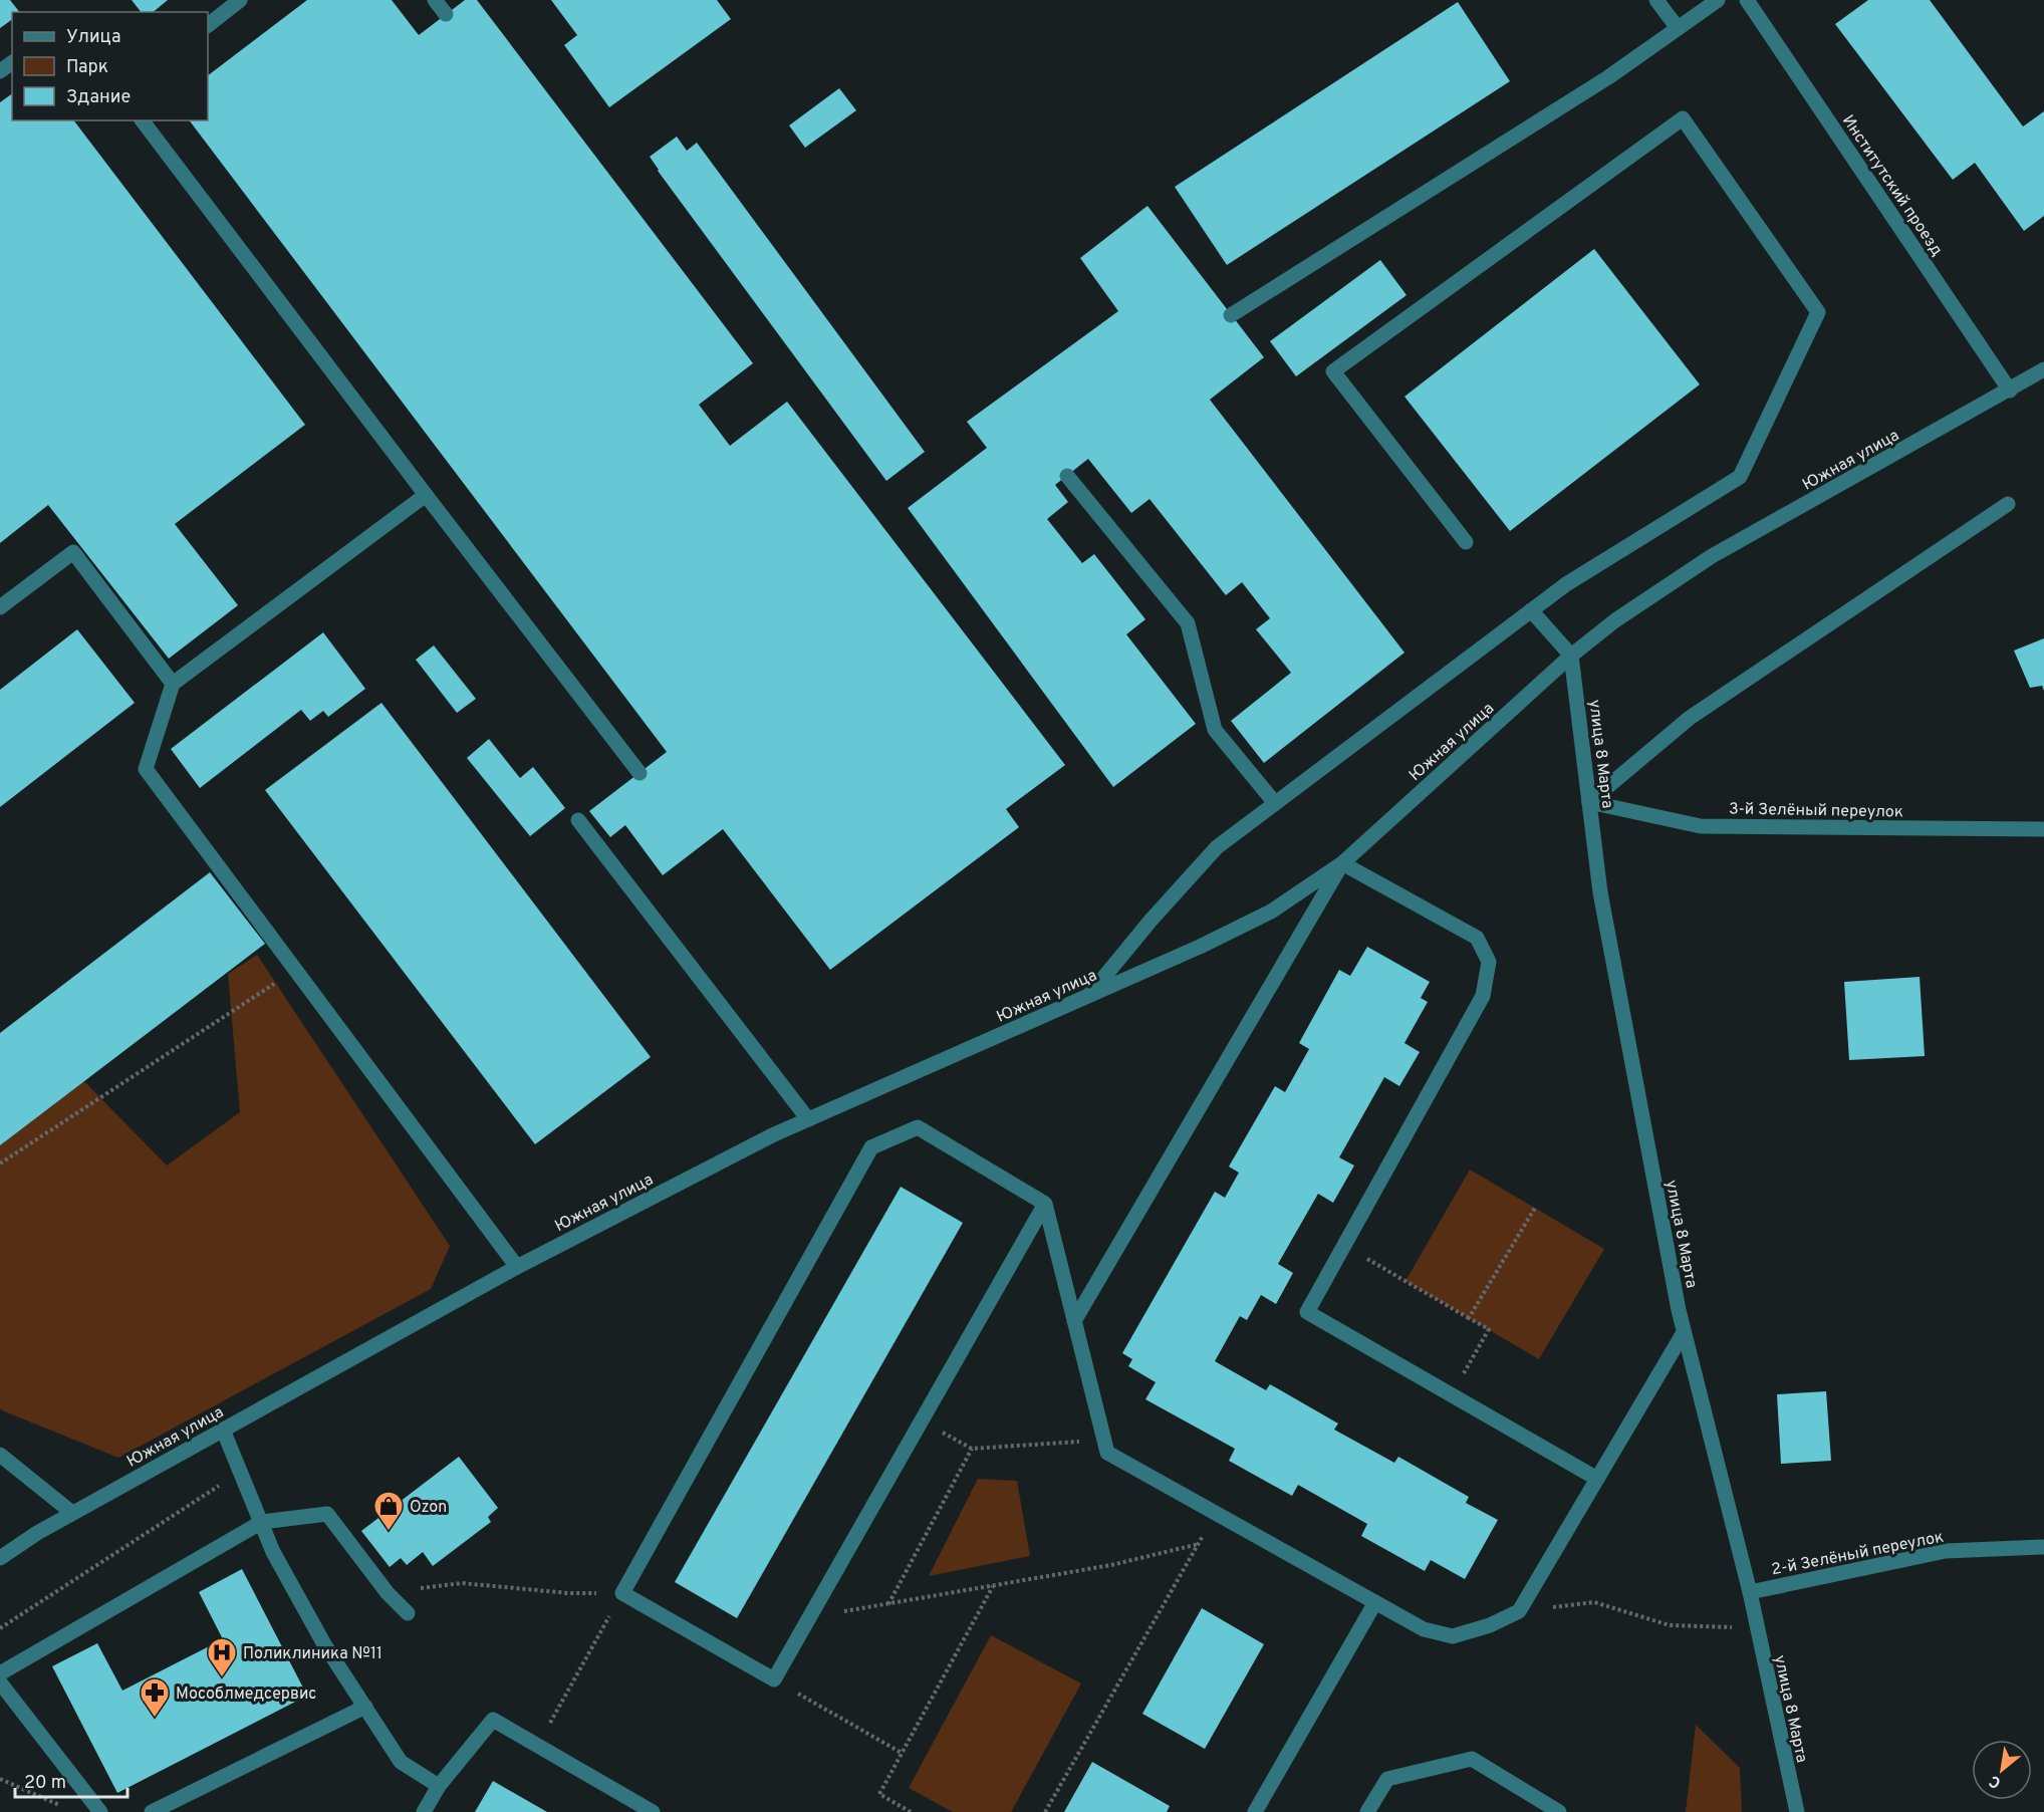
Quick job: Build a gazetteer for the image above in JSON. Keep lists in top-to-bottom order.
{
  "streets": {
    "street": [
      "Институтский проезд",
      "Южная улица",
      "улица 8 Марта",
      "3-й Зелёный переулок",
      "2-й Зелёный переулок"
    ]
  },
  "crossings": [
    ["Институтский проезд", "Южная улица"],
    ["Южная улица", "улица 8 Марта"],
    ["улица 8 Марта", "3-й Зелёный переулок"],
    ["улица 8 Марта", "2-й Зелёный переулок"]
  ],
  "places": {
    "shop": ["Ozon"],
    "hospital": ["Поликлиника №11"],
    "pharmacy": ["Мособлмедсервис"]
  },
  "legend": ["Улица", "Парк", "Здание"],
  "scale_bar": "20 m",
  "north": "bottom left"
}
